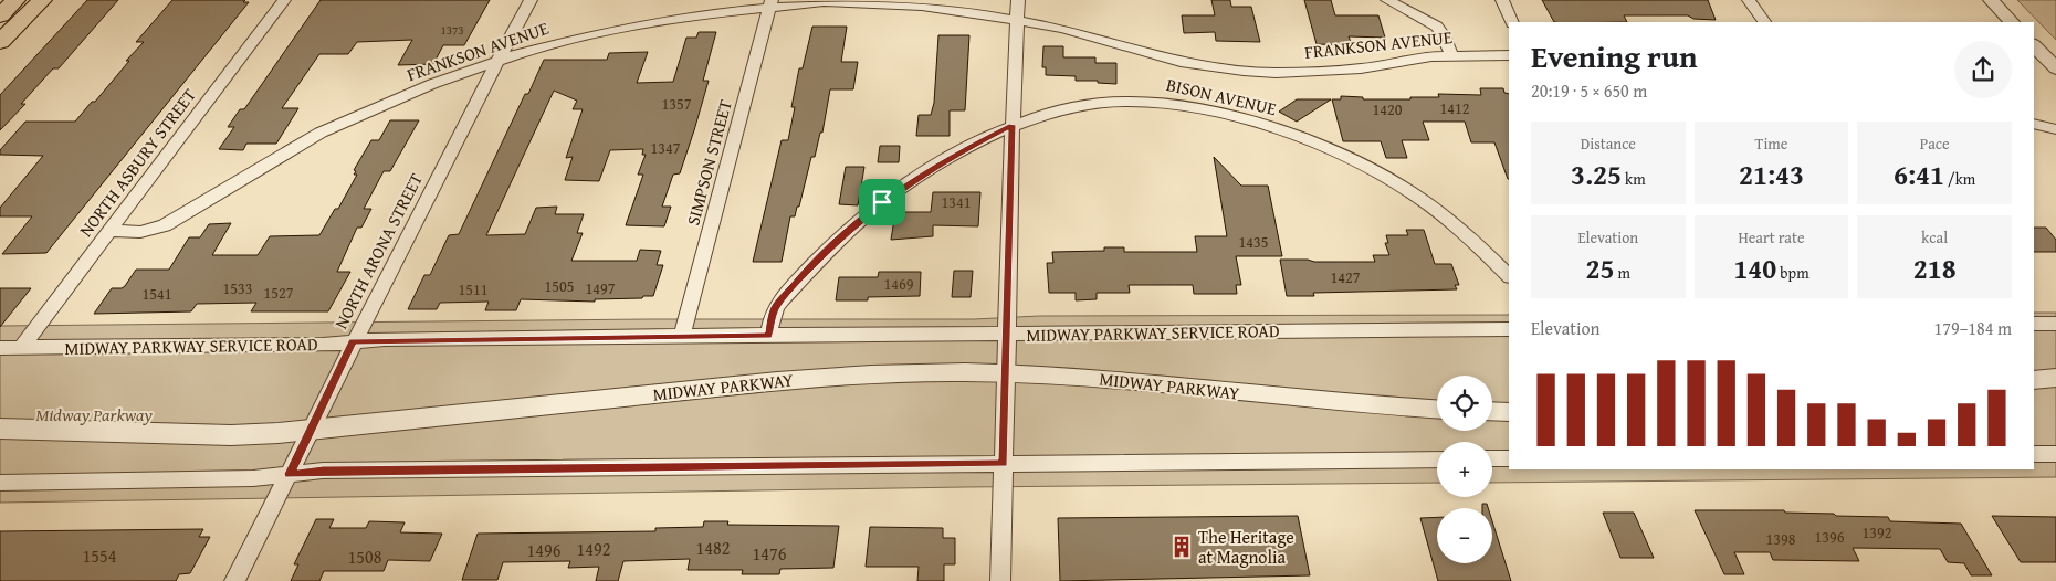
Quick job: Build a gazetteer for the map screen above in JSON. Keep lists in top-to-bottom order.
{
  "streets": {
    "street": [
      "FRANKSON AVENUE",
      "BISON AVENUE",
      "NORTH ASBURY STREET",
      "SIMPSON STREET",
      "NORTH ARONA STREET",
      "MIDWAY PARKWAY SERVICE ROAD",
      "MIDWAY PARKWAY"
    ]
  },
  "crossings": [
    ["FRANKSON AVENUE", "NORTH ASBURY STREET"],
    ["FRANKSON AVENUE", "SIMPSON STREET"],
    ["FRANKSON AVENUE", "NORTH ARONA STREET"],
    ["BISON AVENUE", "MIDWAY PARKWAY SERVICE ROAD"],
    ["NORTH ASBURY STREET", "MIDWAY PARKWAY SERVICE ROAD"],
    ["SIMPSON STREET", "MIDWAY PARKWAY SERVICE ROAD"],
    ["NORTH ARONA STREET", "MIDWAY PARKWAY SERVICE ROAD"],
    ["NORTH ARONA STREET", "MIDWAY PARKWAY"]
  ],
  "parks": ["Midway Parkway"],
  "places": {
    "building": ["The Heritage at Magnolia"]
  },
  "house_numbers": [
    "1373",
    "1357",
    "1412",
    "1420",
    "1347",
    "1341",
    "1435",
    "1427",
    "1469",
    "1505",
    "1533",
    "1497",
    "1511",
    "1527",
    "1541",
    "1392",
    "1396",
    "1398",
    "1482",
    "1492",
    "1496",
    "1476",
    "1554",
    "1508"
  ],
  "page": {
    "heading": ["Evening run", "20:19 · 5 × 650 m"],
    "stats": [
      ["Distance", "3.25 km"],
      ["Time", "21:43"],
      ["Pace", "6:41 /km"],
      ["Elevation", "25 m"],
      ["Heart rate", "140 bpm"],
      ["kcal", "218"]
    ],
    "chart": ["Elevation", "179–184 m"],
    "map_buttons": ["+", "−"]
  }
}
